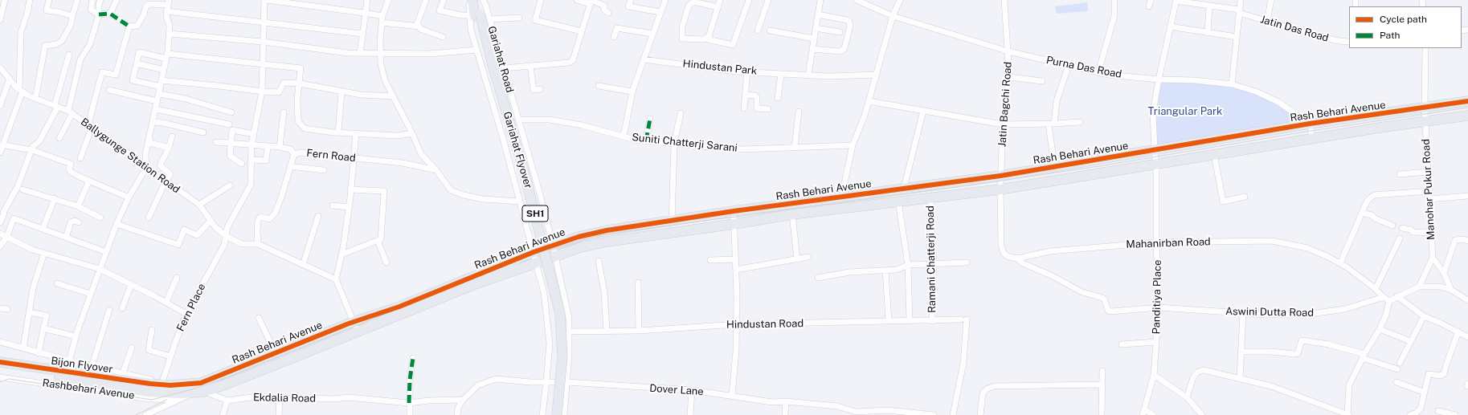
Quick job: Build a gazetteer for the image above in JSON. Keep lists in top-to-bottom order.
{
  "streets": {
    "main road": [
      "Rash Behari Avenue",
      "Gariahat Flyover",
      "SH1",
      "Bijon Flyover"
    ],
    "street": [
      "Jatin Das Road",
      "Gariahat Road",
      "Hindustan Park",
      "Purna Das Road",
      "Jatin Bagchi Road",
      "Suniti Chatterji Sarani",
      "Ballygunge Station Road",
      "Fern Road",
      "Manohar Pukur Road",
      "Mahanirban Road",
      "Ramani Chatterji Road",
      "Panditiya Place",
      "Fern Place",
      "Aswini Dutta Road",
      "Hindustan Road",
      "Rashbehari Avenue",
      "Dover Lane",
      "Ekdalia Road"
    ]
  },
  "crossings": [
    ["Jatin Das Road", "Panditiya Place"],
    ["Gariahat Road", "Rash Behari Avenue"],
    ["Gariahat Road", "Suniti Chatterji Sarani"],
    ["Gariahat Road", "Hindustan Road"],
    ["Gariahat Road", "Dover Lane"],
    ["Purna Das Road", "Jatin Bagchi Road"],
    ["Purna Das Road", "Rash Behari Avenue"],
    ["Purna Das Road", "Panditiya Place"],
    ["Jatin Bagchi Road", "Rash Behari Avenue"],
    ["Rash Behari Avenue", "Manohar Pukur Road"],
    ["Rash Behari Avenue", "Ramani Chatterji Road"],
    ["Rash Behari Avenue", "Panditiya Place"],
    ["Rash Behari Avenue", "Fern Place"],
    ["Rash Behari Avenue", "Bijon Flyover"],
    ["Rash Behari Avenue", "Rashbehari Avenue"],
    ["Rash Behari Avenue", "Ekdalia Road"],
    ["Ballygunge Station Road", "Fern Road"],
    ["Ballygunge Station Road", "Fern Place"],
    ["Mahanirban Road", "Panditiya Place"],
    ["Mahanirban Road", "Aswini Dutta Road"],
    ["Ramani Chatterji Road", "Hindustan Road"],
    ["Panditiya Place", "Aswini Dutta Road"],
    ["Fern Place", "Bijon Flyover"]
  ],
  "parks": ["Triangular Park"],
  "legend": ["Cycle path", "Path"]
}
